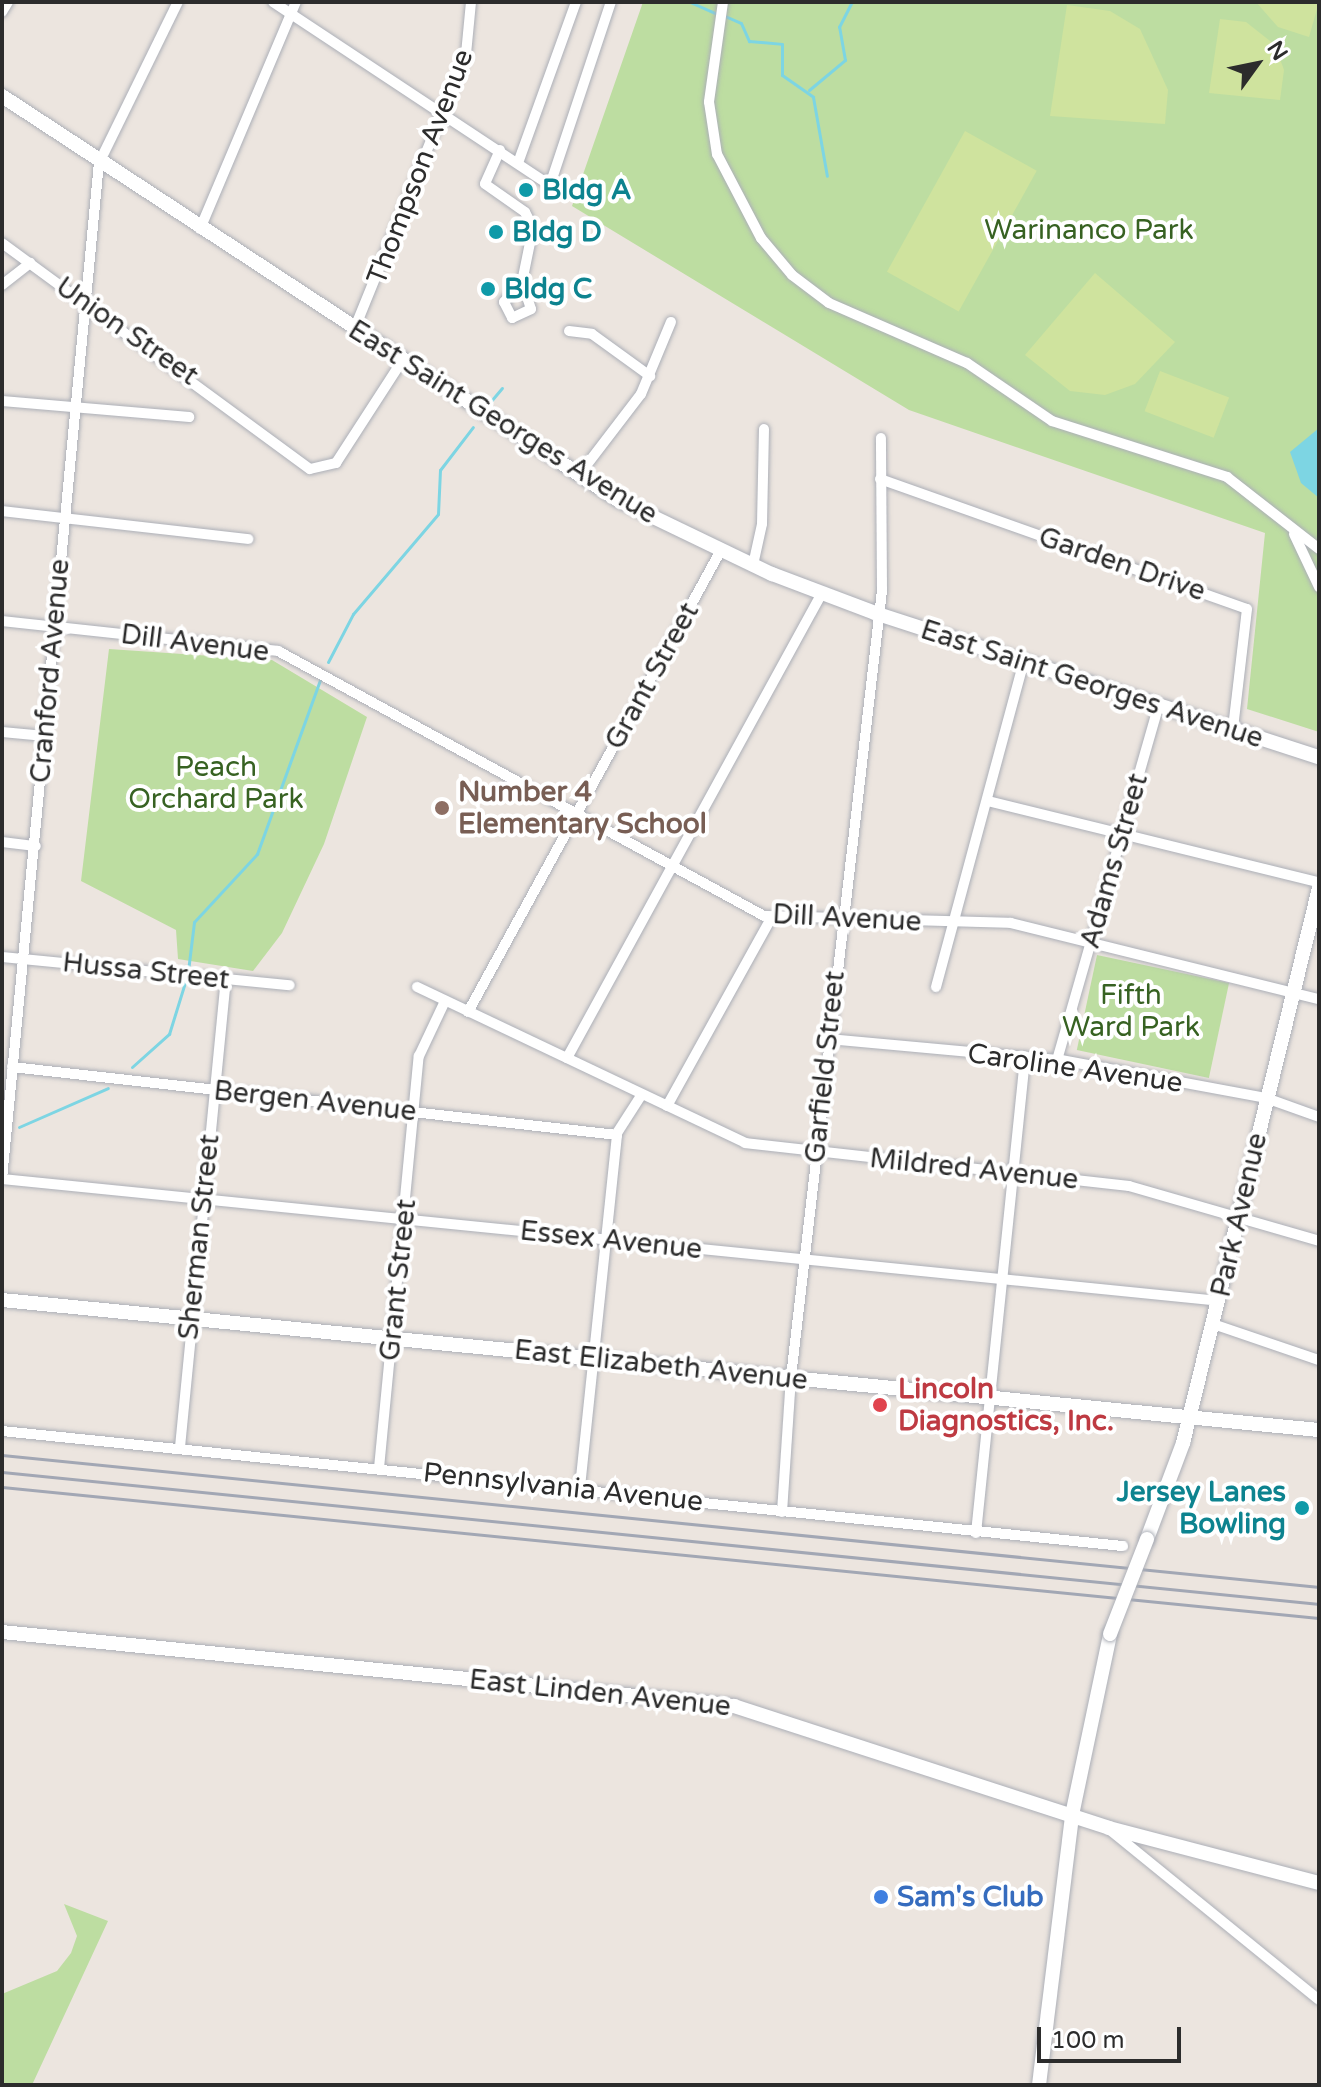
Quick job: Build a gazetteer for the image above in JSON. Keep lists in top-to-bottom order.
{
  "streets": {
    "street": [
      "Thompson Avenue",
      "Union Street",
      "East Saint Georges Avenue",
      "Garden Drive",
      "Dill Avenue",
      "Cranford Avenue",
      "Grant Street",
      "Adams Street",
      "Hussa Street",
      "Garfield Street",
      "Caroline Avenue",
      "Bergen Avenue",
      "Mildred Avenue",
      "Park Avenue",
      "Sherman Street",
      "Essex Avenue",
      "East Elizabeth Avenue",
      "Pennsylvania Avenue",
      "East Linden Avenue"
    ]
  },
  "crossings": [
    ["Thompson Avenue", "East Saint Georges Avenue"],
    ["Union Street", "East Saint Georges Avenue"],
    ["Union Street", "Cranford Avenue"],
    ["East Saint Georges Avenue", "Garden Drive"],
    ["East Saint Georges Avenue", "Cranford Avenue"],
    ["East Saint Georges Avenue", "Grant Street"],
    ["East Saint Georges Avenue", "Adams Street"],
    ["East Saint Georges Avenue", "Garfield Street"],
    ["Garden Drive", "Garfield Street"],
    ["Dill Avenue", "Cranford Avenue"],
    ["Dill Avenue", "Grant Street"],
    ["Dill Avenue", "Adams Street"],
    ["Dill Avenue", "Garfield Street"],
    ["Dill Avenue", "Park Avenue"],
    ["Cranford Avenue", "Hussa Street"],
    ["Cranford Avenue", "Bergen Avenue"],
    ["Cranford Avenue", "Essex Avenue"],
    ["Grant Street", "Bergen Avenue"],
    ["Grant Street", "Essex Avenue"],
    ["Grant Street", "East Elizabeth Avenue"],
    ["Grant Street", "Pennsylvania Avenue"],
    ["Adams Street", "Caroline Avenue"],
    ["Hussa Street", "Sherman Street"],
    ["Garfield Street", "Caroline Avenue"],
    ["Garfield Street", "Mildred Avenue"],
    ["Garfield Street", "Essex Avenue"],
    ["Garfield Street", "East Elizabeth Avenue"],
    ["Garfield Street", "Pennsylvania Avenue"],
    ["Caroline Avenue", "Park Avenue"],
    ["Bergen Avenue", "Sherman Street"],
    ["Mildred Avenue", "Park Avenue"],
    ["Park Avenue", "Essex Avenue"],
    ["Park Avenue", "East Elizabeth Avenue"],
    ["Park Avenue", "East Linden Avenue"],
    ["Sherman Street", "Essex Avenue"],
    ["Sherman Street", "East Elizabeth Avenue"],
    ["Sherman Street", "Pennsylvania Avenue"]
  ],
  "parks": ["Warinanco Park", "Peach Orchard Park", "Fifth Ward Park"],
  "places": [
    "Bldg A",
    "Bldg D",
    "Bldg C",
    "Number 4 Elementary School",
    "Lincoln Diagnostics, Inc.",
    "Jersey Lanes Bowling",
    "Sam's Club"
  ],
  "scale_bar": "100 m",
  "north": "top right"
}
